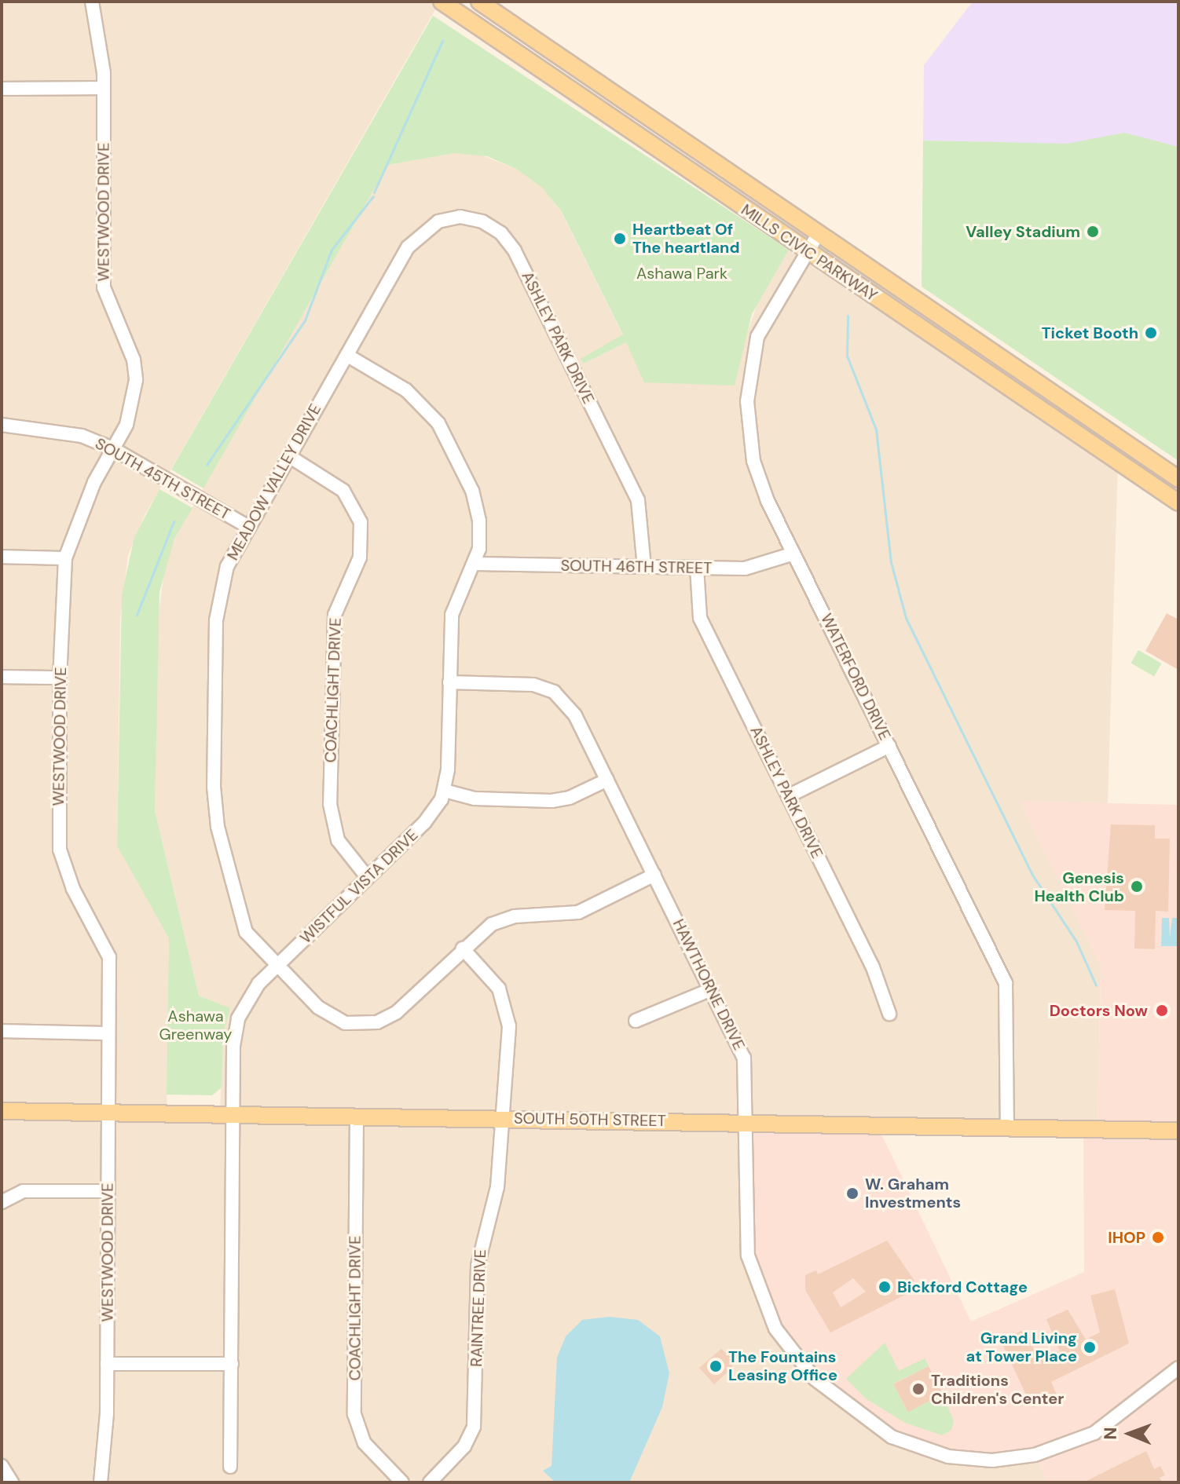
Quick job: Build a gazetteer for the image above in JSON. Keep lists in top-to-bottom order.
{
  "streets": {
    "main road": ["MILLS CIVIC PARKWAY", "SOUTH 50TH STREET"],
    "street": [
      "WESTWOOD DRIVE",
      "ASHLEY PARK DRIVE",
      "SOUTH 45TH STREET",
      "MEADOW VALLEY DRIVE",
      "SOUTH 46TH STREET",
      "WATERFORD DRIVE",
      "COACHLIGHT DRIVE",
      "WISTFUL VISTA DRIVE",
      "HAWTHORNE DRIVE",
      "RAINTREE DRIVE"
    ]
  },
  "crossings": [
    ["WESTWOOD DRIVE", "SOUTH 45TH STREET"],
    ["WESTWOOD DRIVE", "SOUTH 50TH STREET"],
    ["MILLS CIVIC PARKWAY", "WATERFORD DRIVE"],
    ["ASHLEY PARK DRIVE", "MEADOW VALLEY DRIVE"],
    ["ASHLEY PARK DRIVE", "SOUTH 46TH STREET"],
    ["SOUTH 45TH STREET", "MEADOW VALLEY DRIVE"],
    ["MEADOW VALLEY DRIVE", "COACHLIGHT DRIVE"],
    ["MEADOW VALLEY DRIVE", "WISTFUL VISTA DRIVE"],
    ["MEADOW VALLEY DRIVE", "HAWTHORNE DRIVE"],
    ["MEADOW VALLEY DRIVE", "RAINTREE DRIVE"],
    ["SOUTH 46TH STREET", "WATERFORD DRIVE"],
    ["SOUTH 46TH STREET", "WISTFUL VISTA DRIVE"],
    ["WATERFORD DRIVE", "SOUTH 50TH STREET"],
    ["COACHLIGHT DRIVE", "WISTFUL VISTA DRIVE"],
    ["COACHLIGHT DRIVE", "SOUTH 50TH STREET"],
    ["WISTFUL VISTA DRIVE", "HAWTHORNE DRIVE"],
    ["WISTFUL VISTA DRIVE", "SOUTH 50TH STREET"],
    ["HAWTHORNE DRIVE", "SOUTH 50TH STREET"],
    ["SOUTH 50TH STREET", "RAINTREE DRIVE"]
  ],
  "parks": ["Ashawa Park", "Ashawa Greenway"],
  "places": [
    "Valley Stadium",
    "Heartbeat Of The heartland",
    "Ticket Booth",
    "Genesis Health Club",
    "Doctors Now",
    "W. Graham Investments",
    "IHOP",
    "Bickford Cottage",
    "Grand Living at Tower Place",
    "The Fountains Leasing Office",
    "Traditions Children's Center"
  ],
  "north": "left"
}
